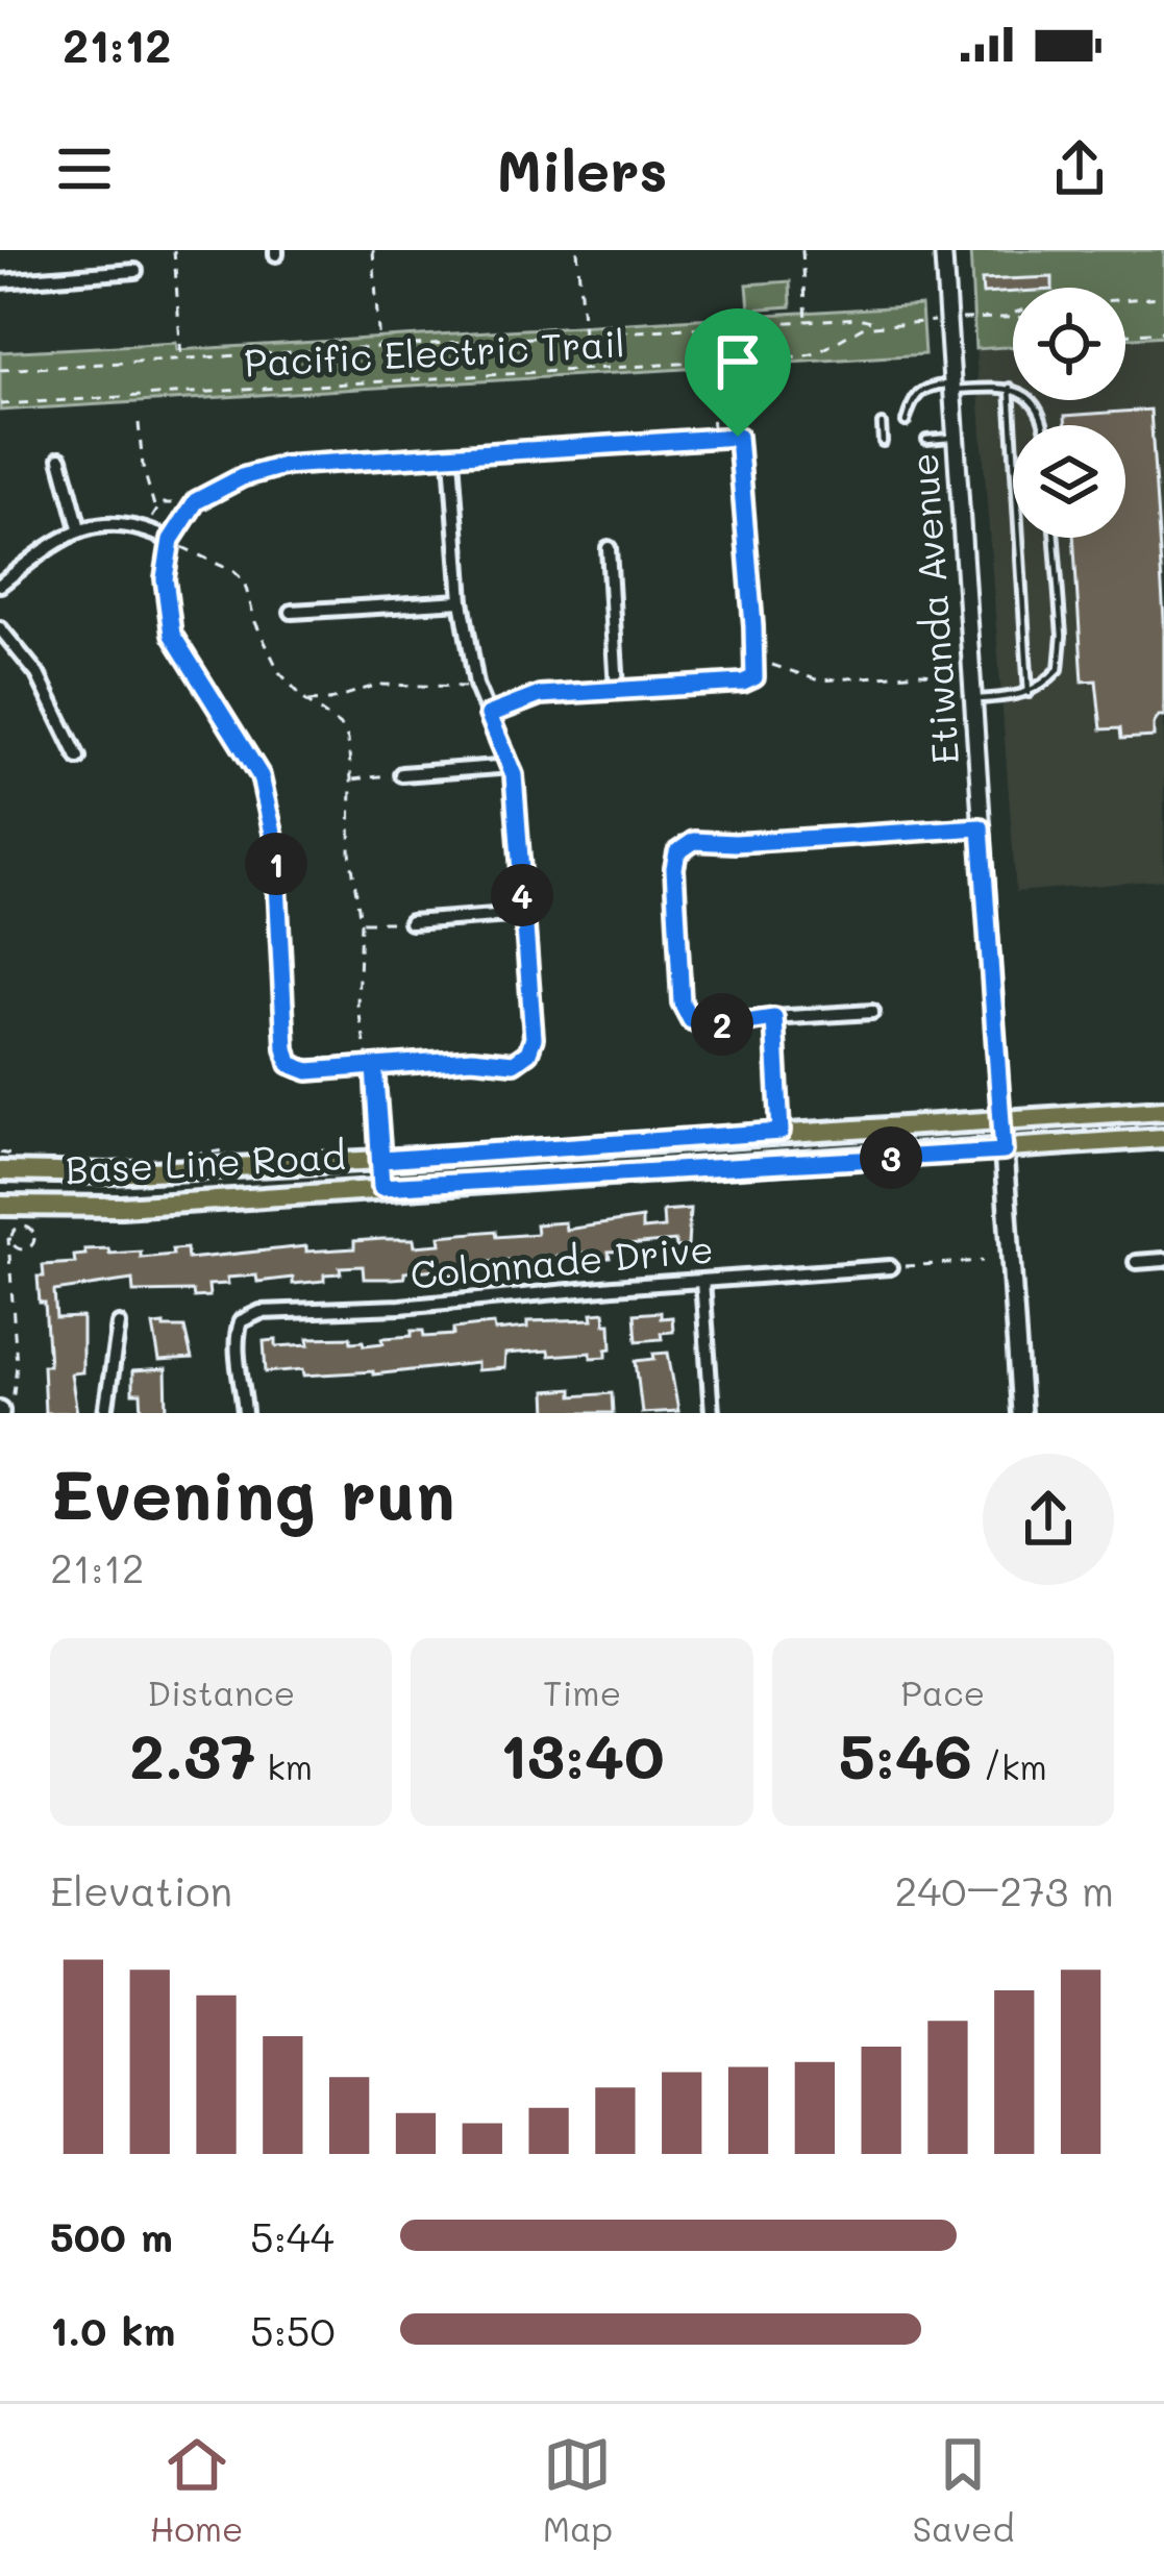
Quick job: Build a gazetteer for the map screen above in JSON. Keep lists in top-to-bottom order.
{
  "streets": {
    "main road": ["Etiwanda Avenue", "Base Line Road"],
    "street": ["Colonnade Drive"],
    "path": ["Pacific Electric Trail"]
  },
  "crossings": [
    ["Etiwanda Avenue", "Base Line Road"]
  ],
  "page": {
    "status": "21:12",
    "header": "Milers",
    "pins": [
      "1",
      "4",
      "2",
      "3"
    ],
    "heading": ["Evening run", "21:12"],
    "stats": [
      ["Distance", "2.37 km"],
      ["Time", "13:40"],
      ["Pace", "5:46 /km"]
    ],
    "chart": ["Elevation", "240–273 m"],
    "list": [
      {
        "name": "500 m",
        "note": "5:44"
      },
      {
        "name": "1.0 km",
        "note": "5:50"
      }
    ],
    "tabs": ["Home", "Map", "Saved"]
  }
}
